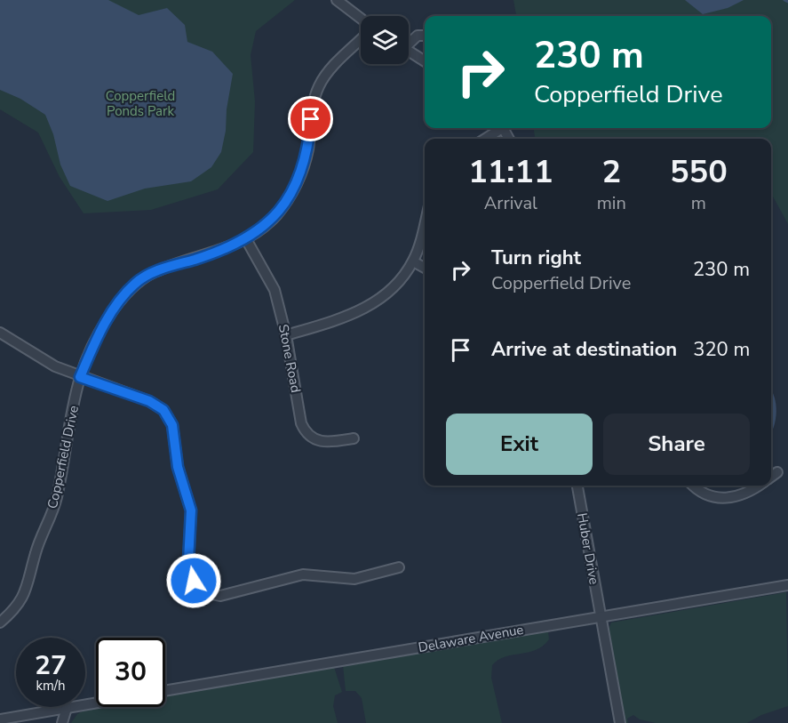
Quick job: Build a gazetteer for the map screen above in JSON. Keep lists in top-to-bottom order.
{
  "streets": {
    "street": [
      "Stone Road",
      "Copperfield Drive",
      "Huber Drive",
      "Delaware Avenue"
    ]
  },
  "crossings": [
    ["Stone Road", "Copperfield Drive"],
    ["Huber Drive", "Delaware Avenue"]
  ],
  "parks": ["Copperfield Ponds Park"],
  "page": {
    "turn": ["230 m", "Copperfield Drive"],
    "eta": [
      "11:11",
      "Arrival",
      "2",
      "min",
      "550",
      "m"
    ],
    "list": [
      {
        "name": "Turn right",
        "note": "Copperfield Drive",
        "value": "230 m"
      },
      {
        "name": "Arrive at destination",
        "value": "320 m"
      }
    ],
    "buttons": ["Exit", "Share"],
    "speed": "27 km/h",
    "limit": "30"
  }
}
